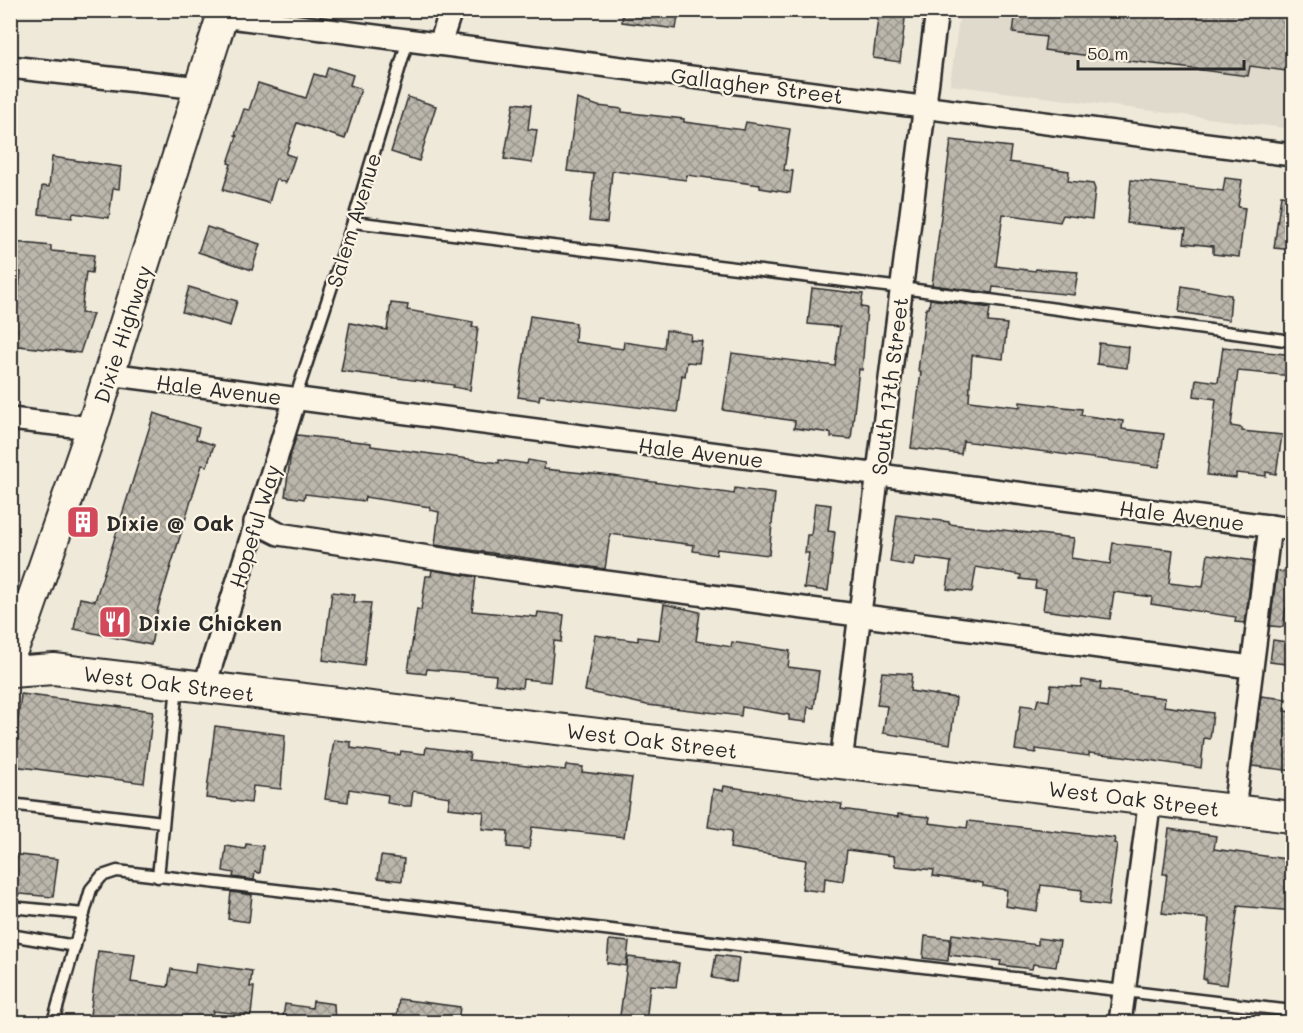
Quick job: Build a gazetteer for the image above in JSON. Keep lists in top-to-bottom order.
{
  "streets": {
    "main road": ["Dixie Highway", "West Oak Street"],
    "street": [
      "Gallagher Street",
      "South 17th Street",
      "Hale Avenue",
      "Hopeful Way"
    ],
    "lane": ["Salem Avenue"]
  },
  "crossings": [
    ["Gallagher Street", "Salem Avenue"],
    ["Gallagher Street", "Dixie Highway"],
    ["Gallagher Street", "South 17th Street"],
    ["Salem Avenue", "Hale Avenue"],
    ["Salem Avenue", "Hopeful Way"],
    ["Dixie Highway", "Hale Avenue"],
    ["South 17th Street", "Hale Avenue"],
    ["South 17th Street", "West Oak Street"],
    ["Hale Avenue", "Hopeful Way"],
    ["Hopeful Way", "West Oak Street"]
  ],
  "places": {
    "building": ["Dixie @ Oak"],
    "restaurant": ["Dixie Chicken"]
  },
  "scale_bar": "50 m"
}
